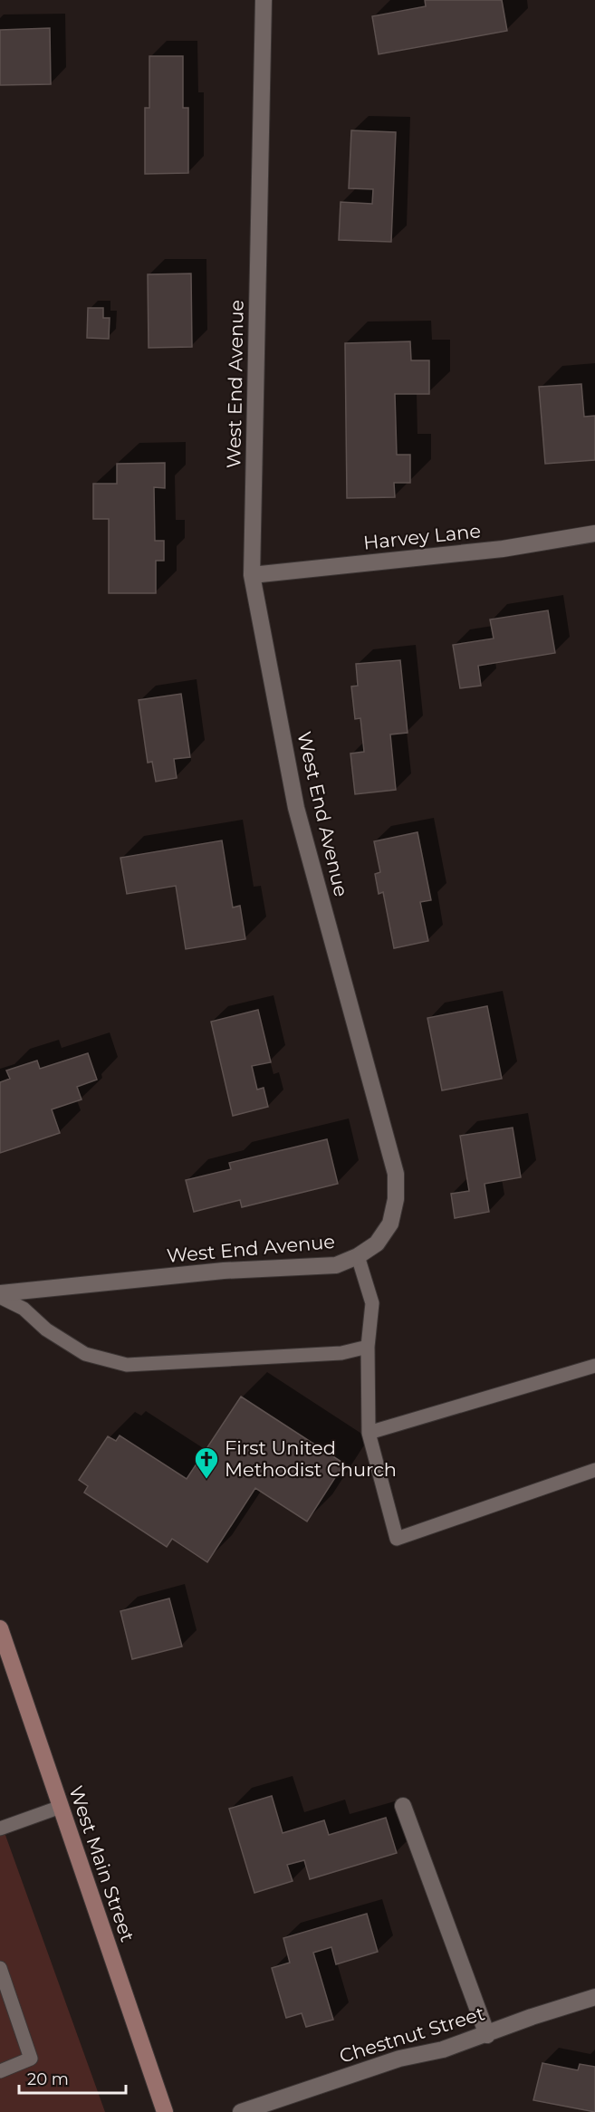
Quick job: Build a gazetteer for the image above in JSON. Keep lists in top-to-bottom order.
{
  "streets": {
    "main road": ["West Main Street"],
    "street": ["West End Avenue", "Harvey Lane", "Chestnut Street"]
  },
  "crossings": [
    ["West End Avenue", "Harvey Lane"]
  ],
  "places": {
    "church": ["First United Methodist Church"]
  },
  "scale_bar": "20 m"
}
